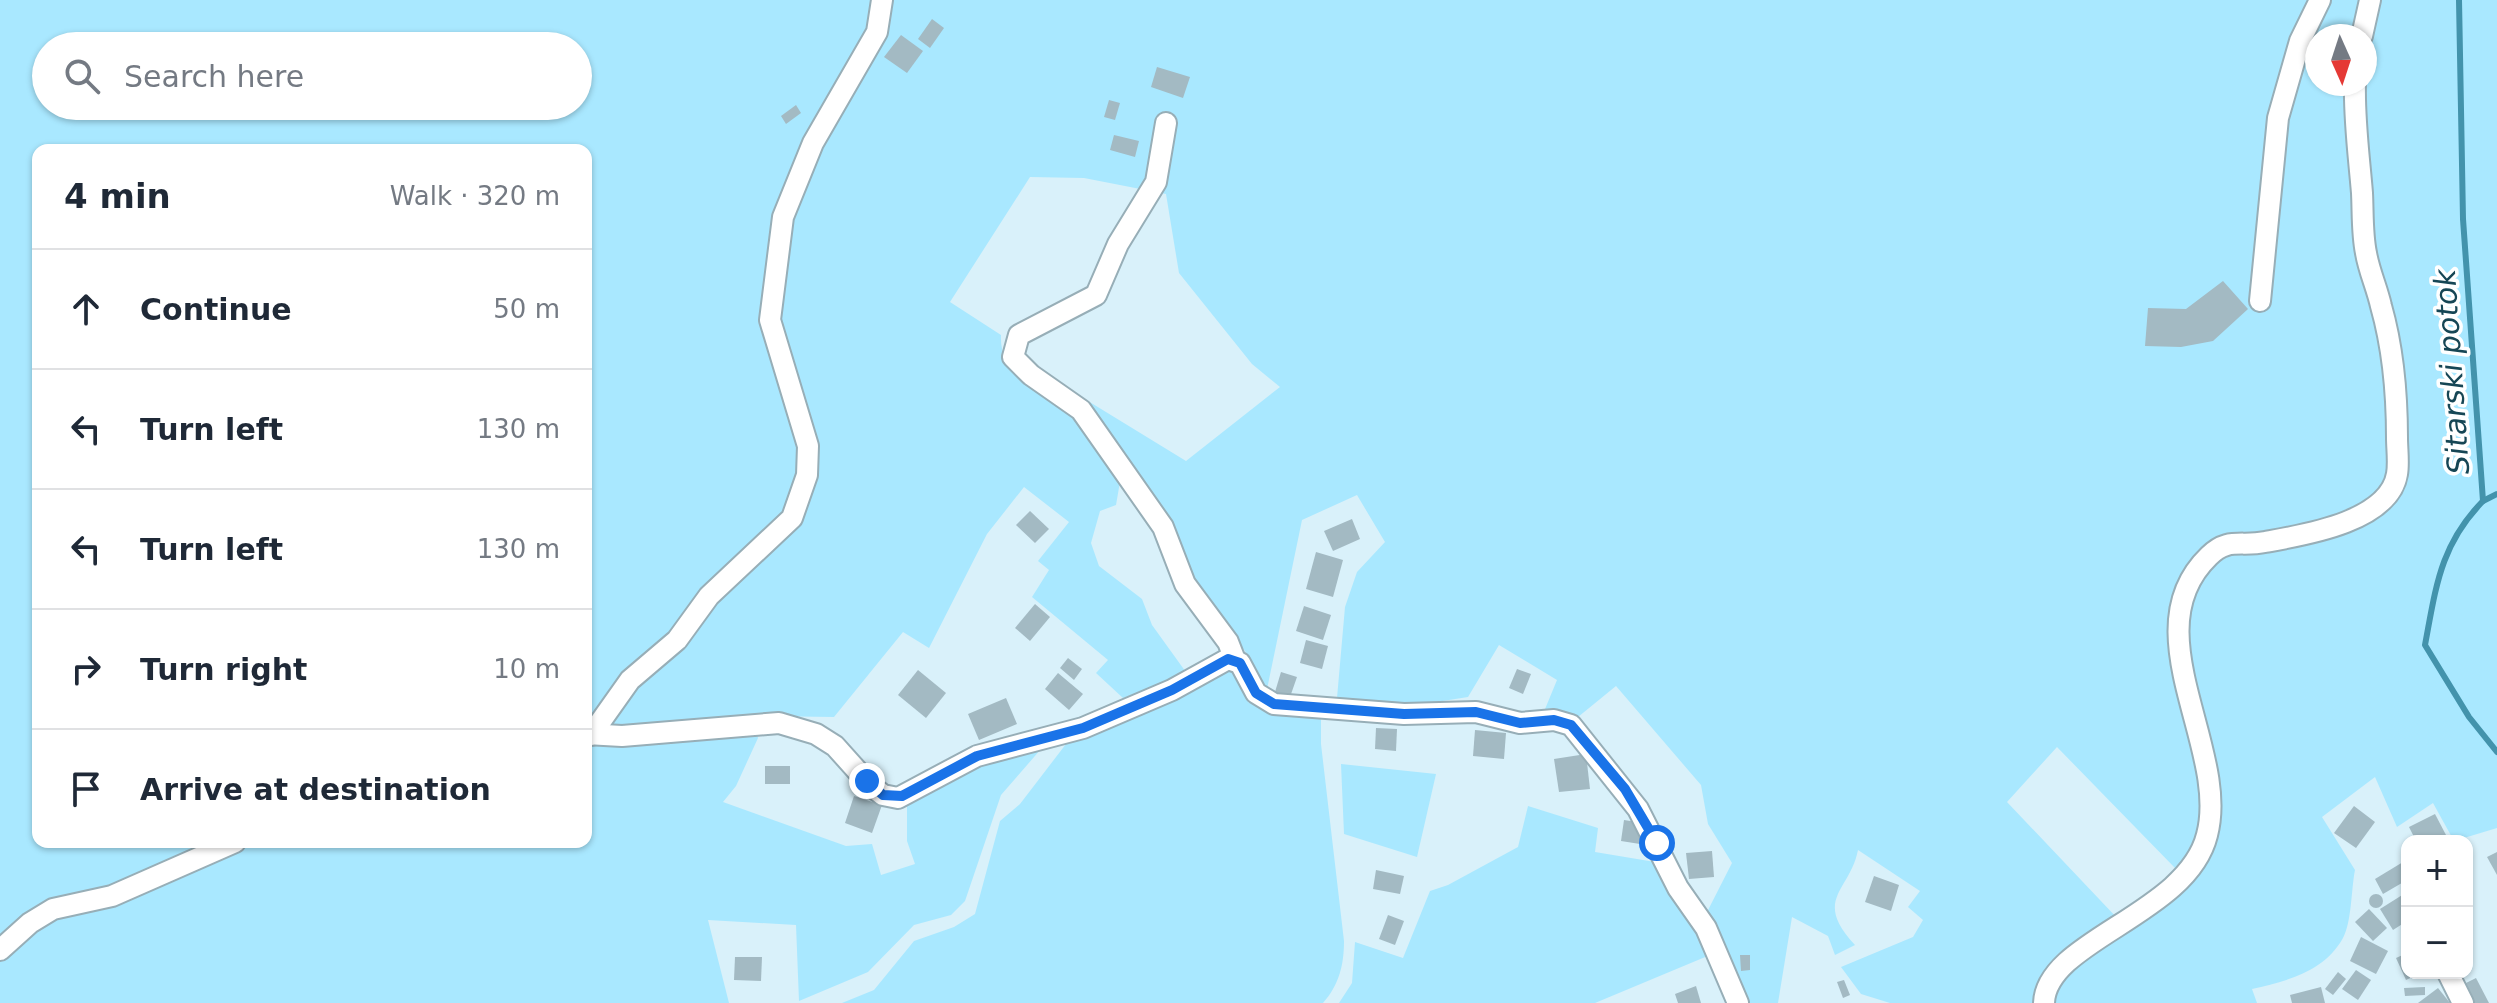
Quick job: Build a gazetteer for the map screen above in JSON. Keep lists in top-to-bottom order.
{
  "water": ["Sitarski potok"],
  "north": "bottom",
  "page": {
    "search": "Search here",
    "heading": ["4 min", "Walk · 320 m"],
    "list": [
      ["Continue", "50 m"],
      ["Turn left", "130 m"],
      ["Turn left", "130 m"],
      ["Turn right", "10 m"],
      "Arrive at destination"
    ],
    "map_buttons": ["+", "−"]
  }
}
